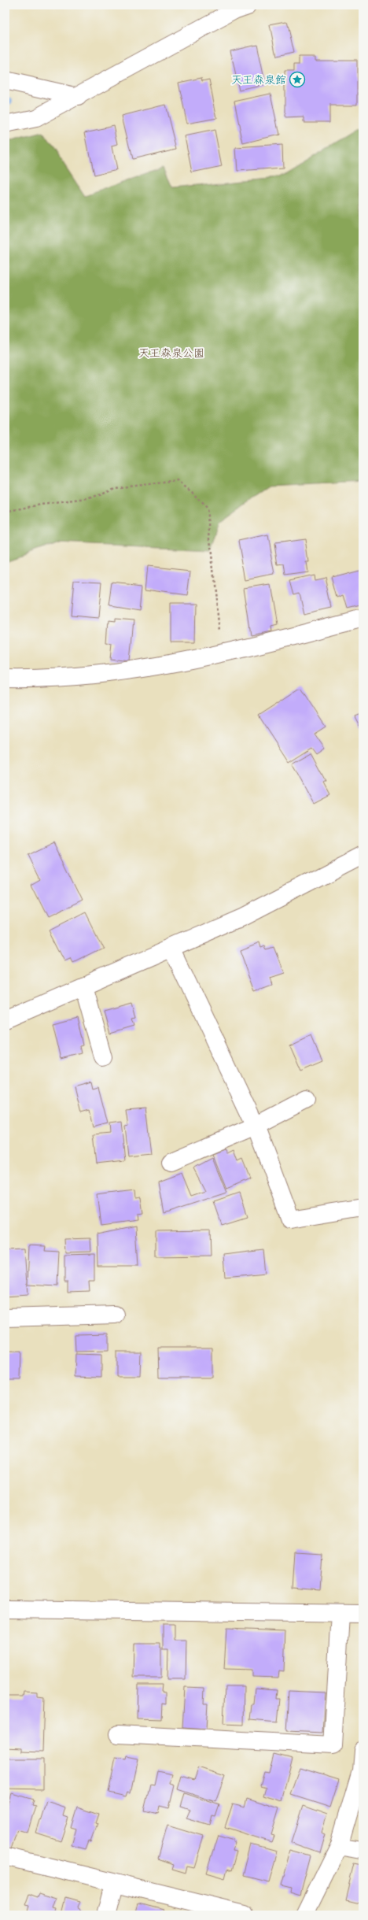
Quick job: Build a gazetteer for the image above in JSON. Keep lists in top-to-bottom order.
{
  "parks": ["天王森泉公園"],
  "places": {
    "place": ["天王森泉館"]
  }
}
